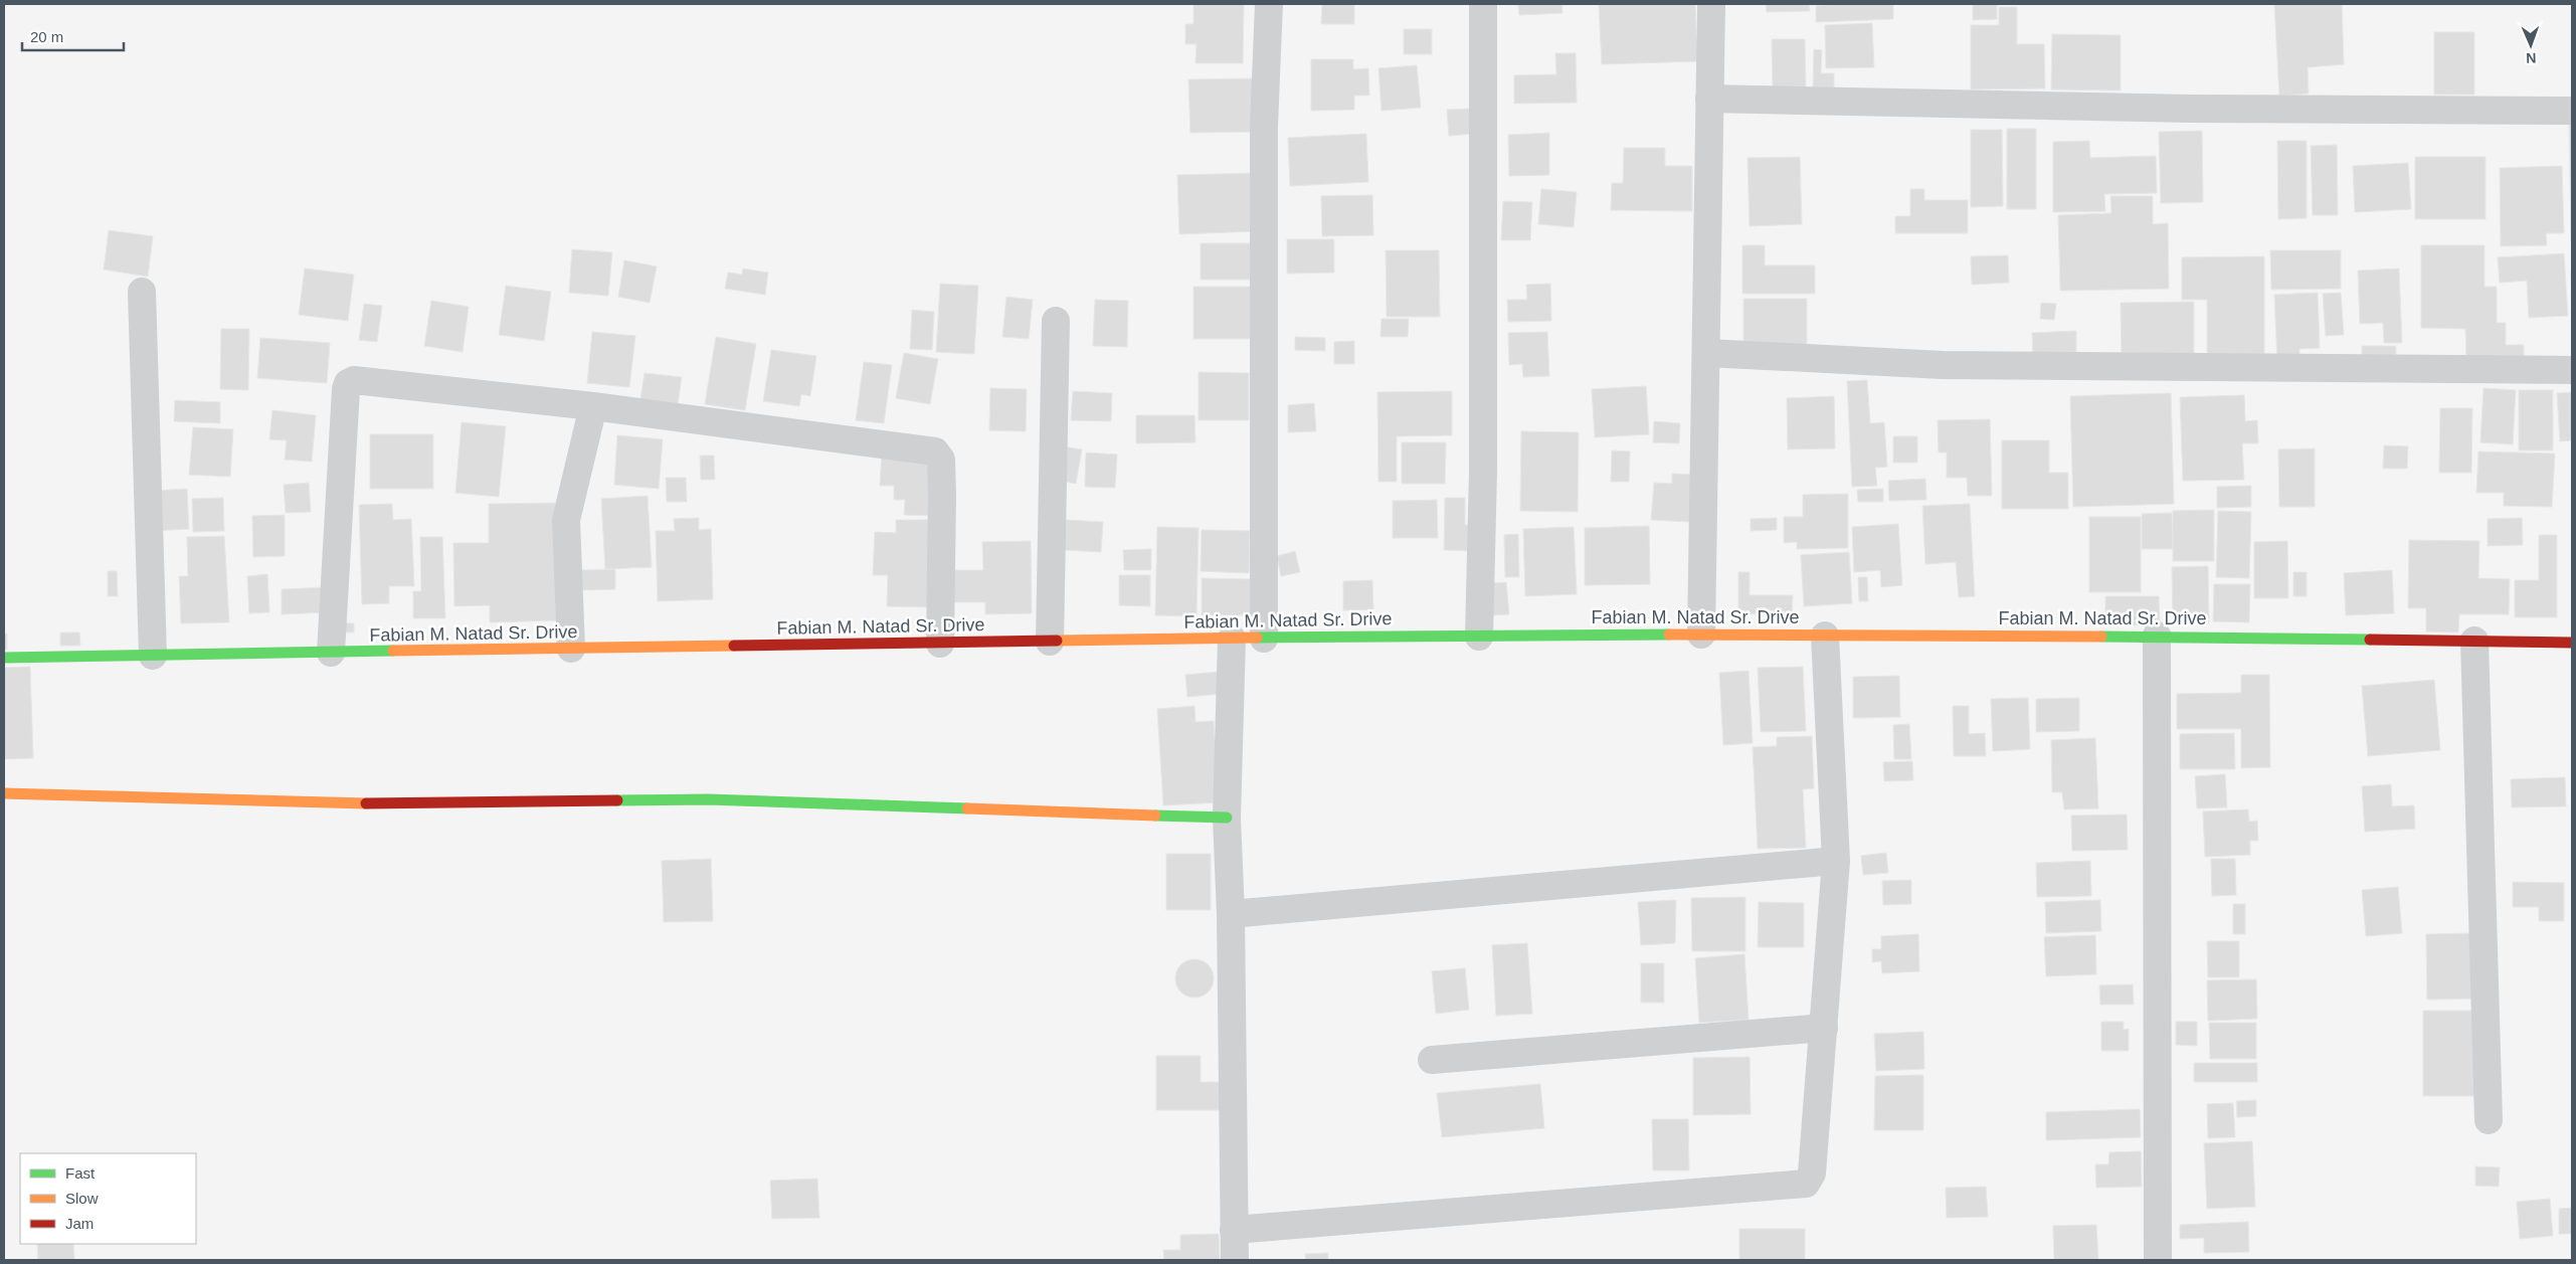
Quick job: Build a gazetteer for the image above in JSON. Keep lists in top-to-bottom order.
{
  "streets": {
    "street": ["Fabian M. Natad Sr. Drive"]
  },
  "legend": ["Fast", "Slow", "Jam"],
  "scale_bar": "20 m",
  "north": "bottom"
}
